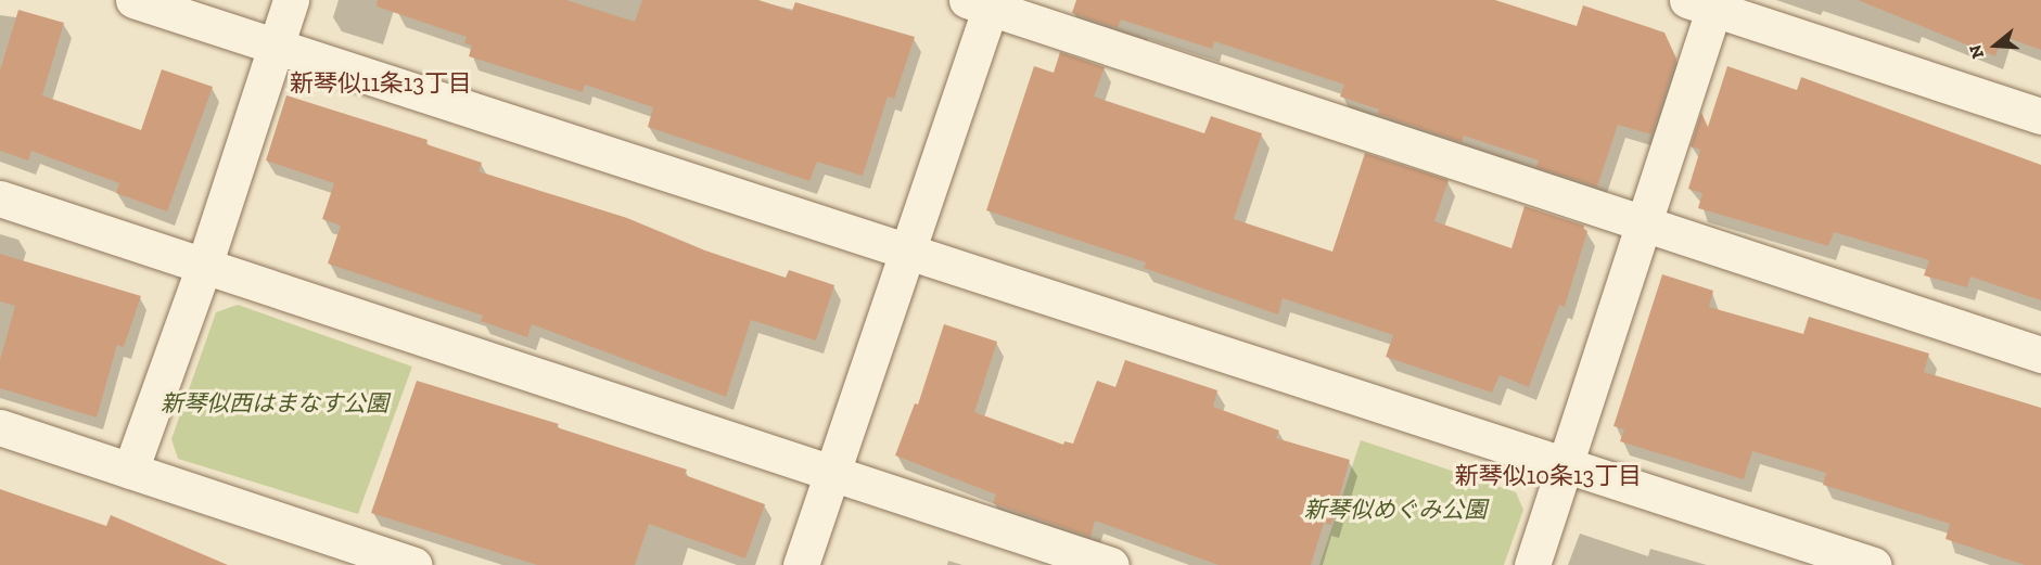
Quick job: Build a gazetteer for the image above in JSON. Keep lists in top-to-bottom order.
{
  "districts": ["新琴似11条13丁目", "新琴似10条13丁目"],
  "parks": ["新琴似西はまなす公園", "新琴似めぐみ公園"],
  "north": "left"
}
